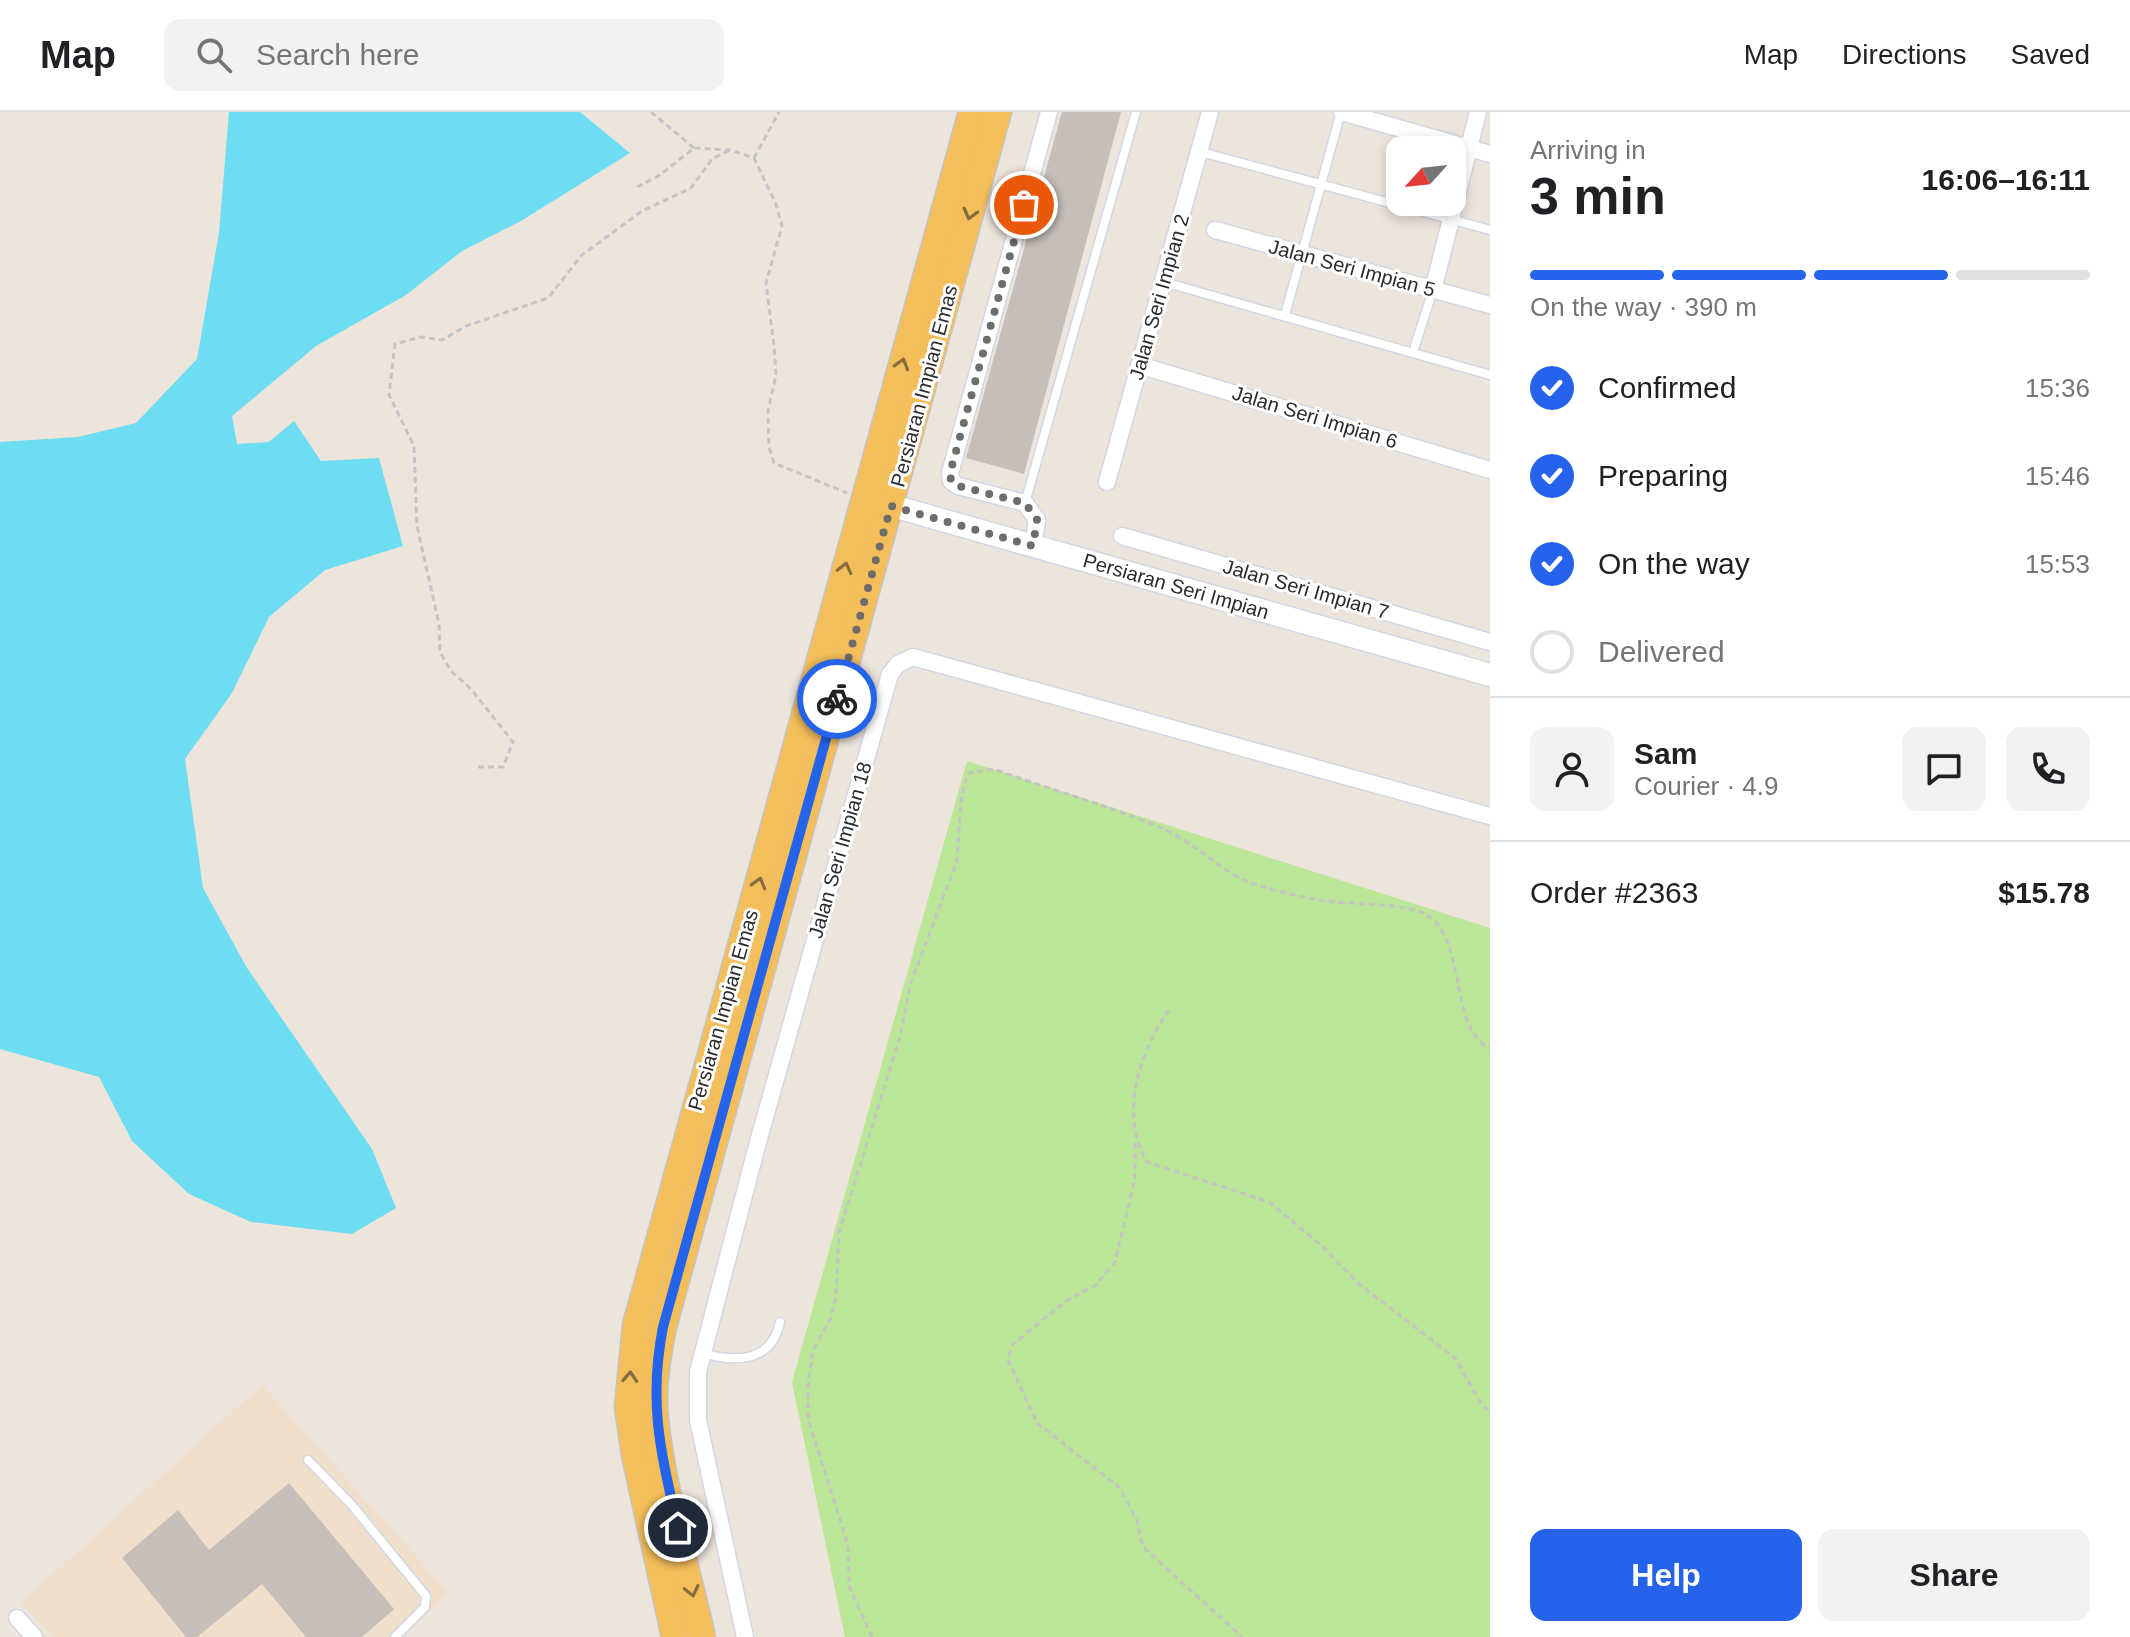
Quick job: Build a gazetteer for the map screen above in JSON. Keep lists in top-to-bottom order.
{
  "streets": {
    "main road": ["Persiaran Impian Emas"],
    "street": [
      "Jalan Seri Impian 5",
      "Jalan Seri Impian 2",
      "Jalan Seri Impian 6",
      "Persiaran Seri Impian",
      "Jalan Seri Impian 7",
      "Jalan Seri Impian 18"
    ]
  },
  "crossings": [
    ["Jalan Seri Impian 2", "Jalan Seri Impian 6"],
    ["Persiaran Impian Emas", "Persiaran Seri Impian"]
  ],
  "north": "bottom left",
  "page": {
    "header": "Map",
    "search": "Search here",
    "nav": ["Map", "Directions", "Saved"],
    "heading": ["3 min", "Arriving in", "16:06–16:11"],
    "panel": [
      "Sam",
      "Courier · 4.9",
      "Order #2363",
      "$15.78"
    ],
    "bar": "On the way · 390 m",
    "list": [
      ["Confirmed", "15:36"],
      ["Preparing", "15:46"],
      ["On the way", "15:53"],
      "Delivered"
    ],
    "buttons": ["Help", "Share"]
  }
}
